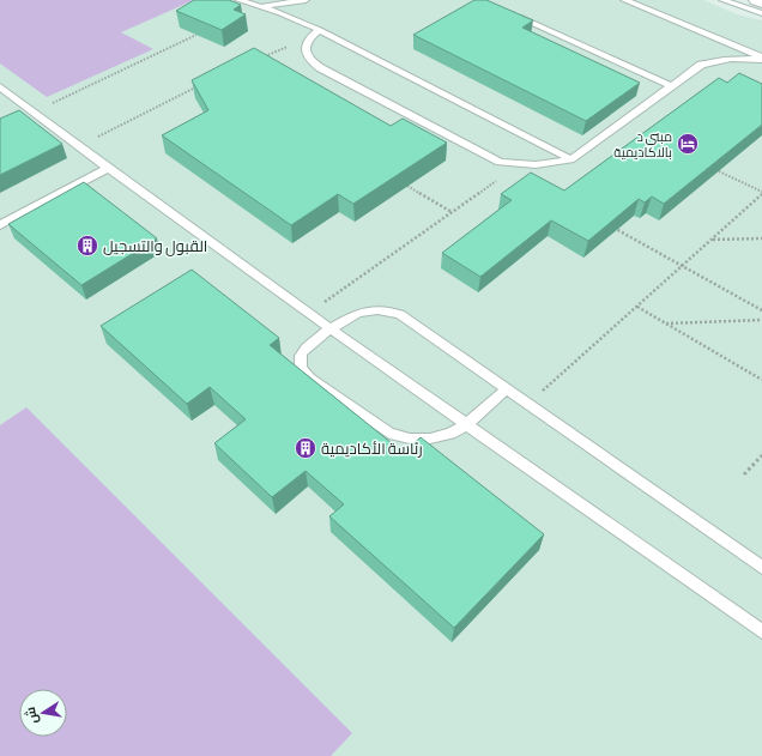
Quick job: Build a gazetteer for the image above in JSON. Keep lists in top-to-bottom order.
{
  "places": {
    "hotel": ["مبني د بالاكاديمية"],
    "building": ["القبول والتسجيل", "رئاسة الأكاديمية"]
  },
  "north": "left"
}
